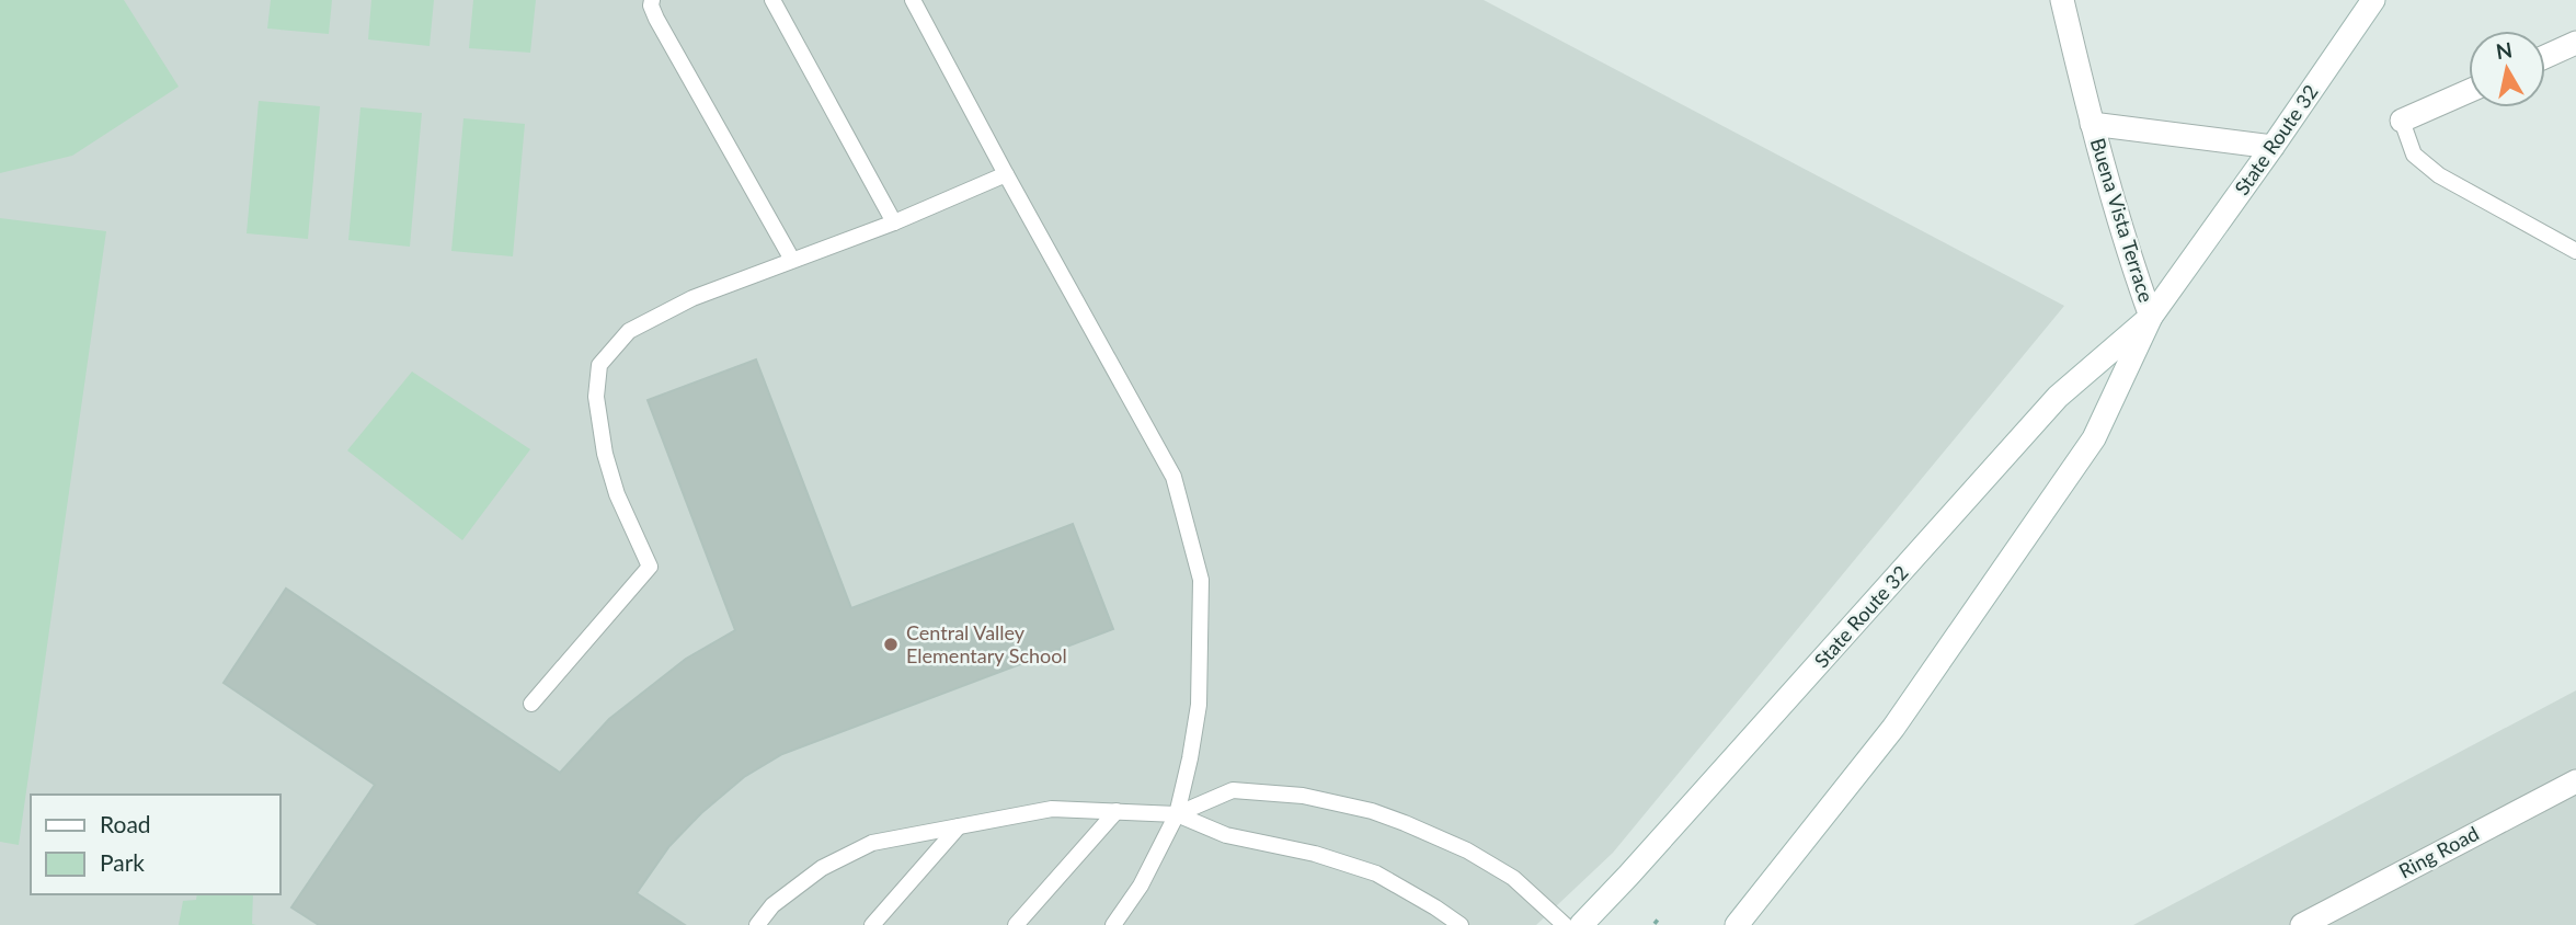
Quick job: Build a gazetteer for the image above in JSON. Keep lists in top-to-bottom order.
{
  "streets": {
    "main road": ["State Route 32", "Buena Vista Terrace", "Ring Road"]
  },
  "crossings": [
    ["State Route 32", "Buena Vista Terrace"]
  ],
  "places": ["Central Valley Elementary School"],
  "legend": ["Road", "Park"],
  "north": "top"
}
